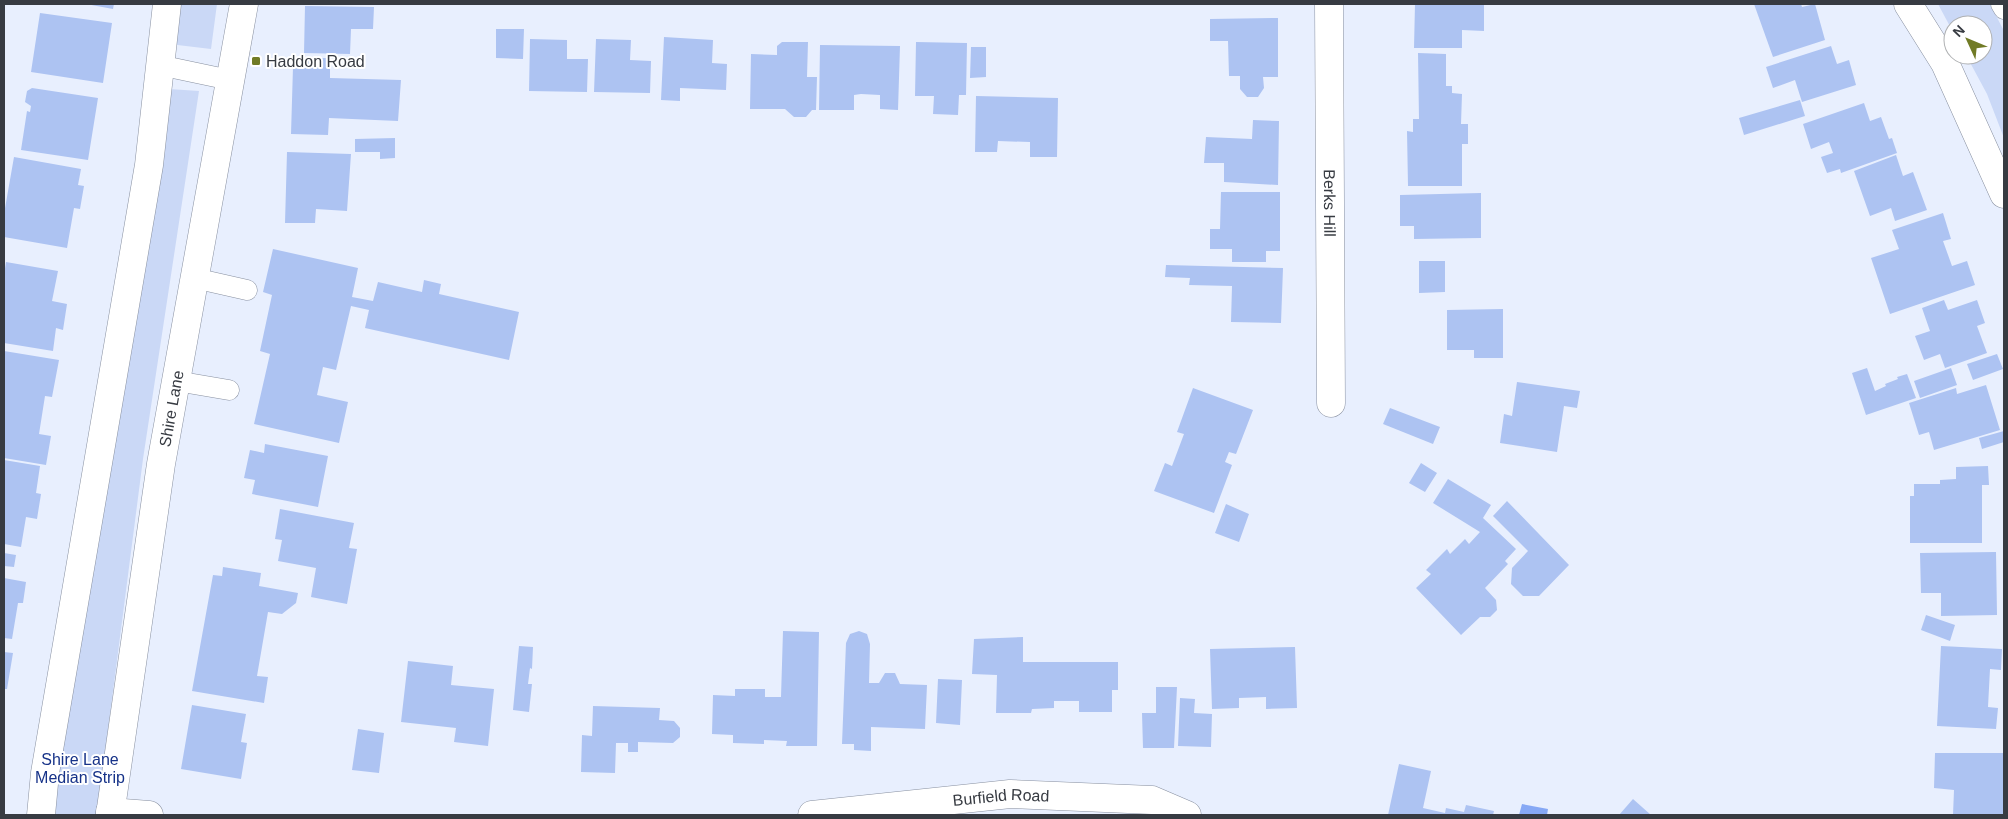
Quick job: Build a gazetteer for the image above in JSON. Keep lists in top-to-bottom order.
{
  "streets": {
    "street": ["Berks Hill", "Shire Lane", "Burfield Road"]
  },
  "parks": ["Shire Lane Median Strip"],
  "places": {
    "transit": ["Haddon Road"]
  },
  "north": "top left"
}
